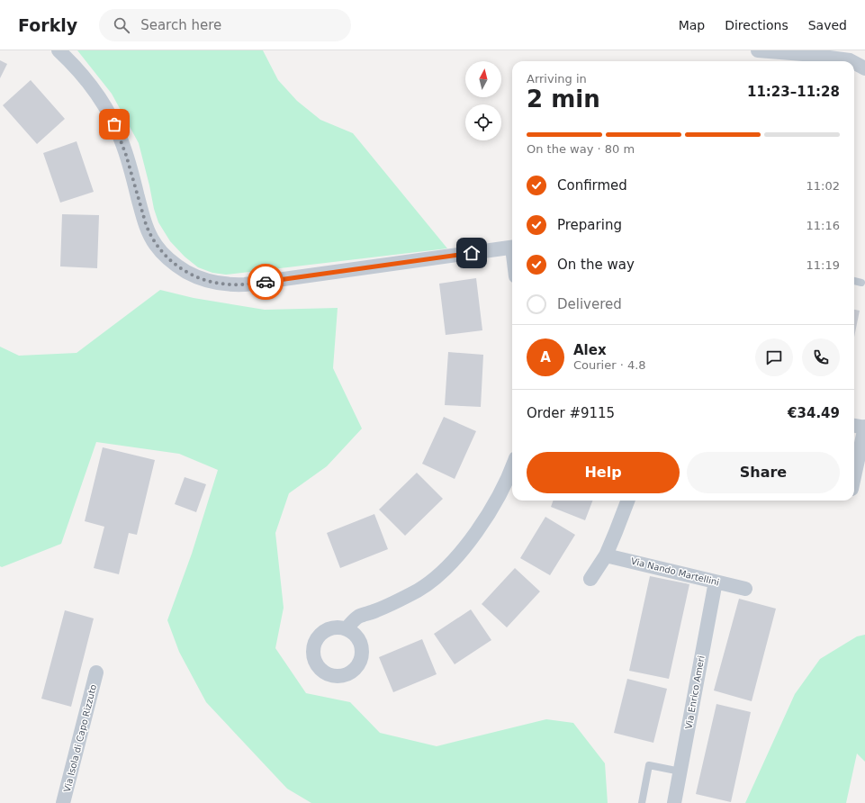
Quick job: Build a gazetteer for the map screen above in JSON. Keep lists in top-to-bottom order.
{
  "streets": {
    "street": ["Via Nando Martellini", "Via Enrico Ameri", "Via Isola di Capo Rizzuto"]
  },
  "crossings": [
    ["Via Nando Martellini", "Via Enrico Ameri"]
  ],
  "north": "top",
  "page": {
    "header": "Forkly",
    "search": "Search here",
    "nav": ["Map", "Directions", "Saved"],
    "heading": ["2 min", "Arriving in", "11:23–11:28"],
    "panel": [
      "Alex",
      "Courier · 4.8",
      "Order #9115",
      "€34.49"
    ],
    "bar": "On the way · 80 m",
    "list": [
      ["Confirmed", "11:02"],
      ["Preparing", "11:16"],
      ["On the way", "11:19"],
      "Delivered"
    ],
    "round": "A",
    "buttons": ["Help", "Share"]
  }
}
